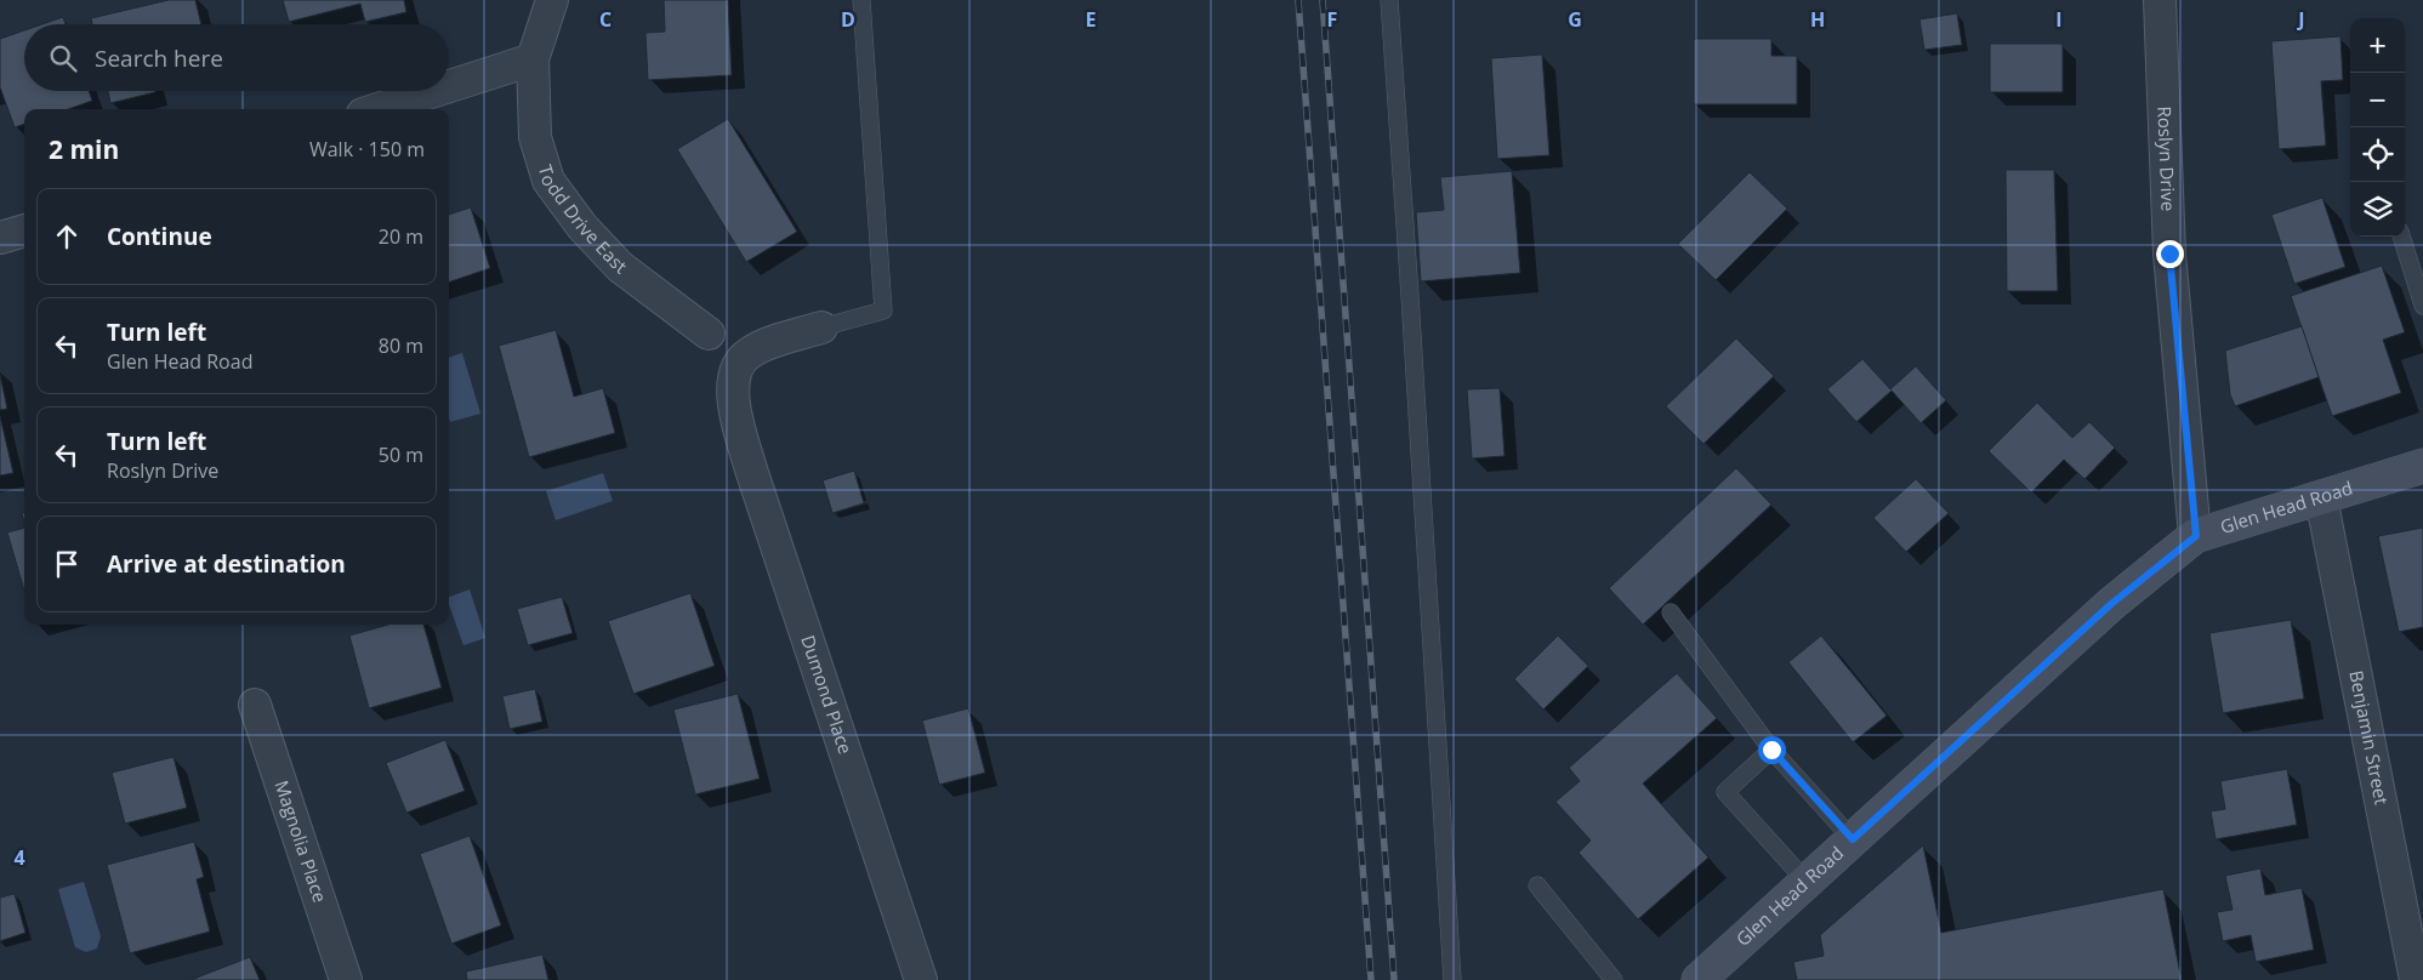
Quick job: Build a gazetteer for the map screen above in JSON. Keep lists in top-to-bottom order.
{
  "streets": {
    "main road": ["Glen Head Road"],
    "street": [
      "Roslyn Drive",
      "Todd Drive East",
      "Dumond Place",
      "Benjamin Street",
      "Magnolia Place"
    ]
  },
  "crossings": [
    ["Roslyn Drive", "Glen Head Road"],
    ["Glen Head Road", "Benjamin Street"]
  ],
  "page": {
    "map_buttons": ["+", "−"],
    "search": "Search here",
    "heading": ["2 min", "Walk · 150 m"],
    "list": [
      ["Continue", "20 m"],
      ["Turn left", "Glen Head Road", "80 m"],
      ["Turn left", "Roslyn Drive", "50 m"],
      "Arrive at destination"
    ]
  },
  "grid": {
    "columns": [
      "C",
      "D",
      "E",
      "F",
      "G",
      "H",
      "I",
      "J"
    ],
    "rows": ["4"]
  }
}
